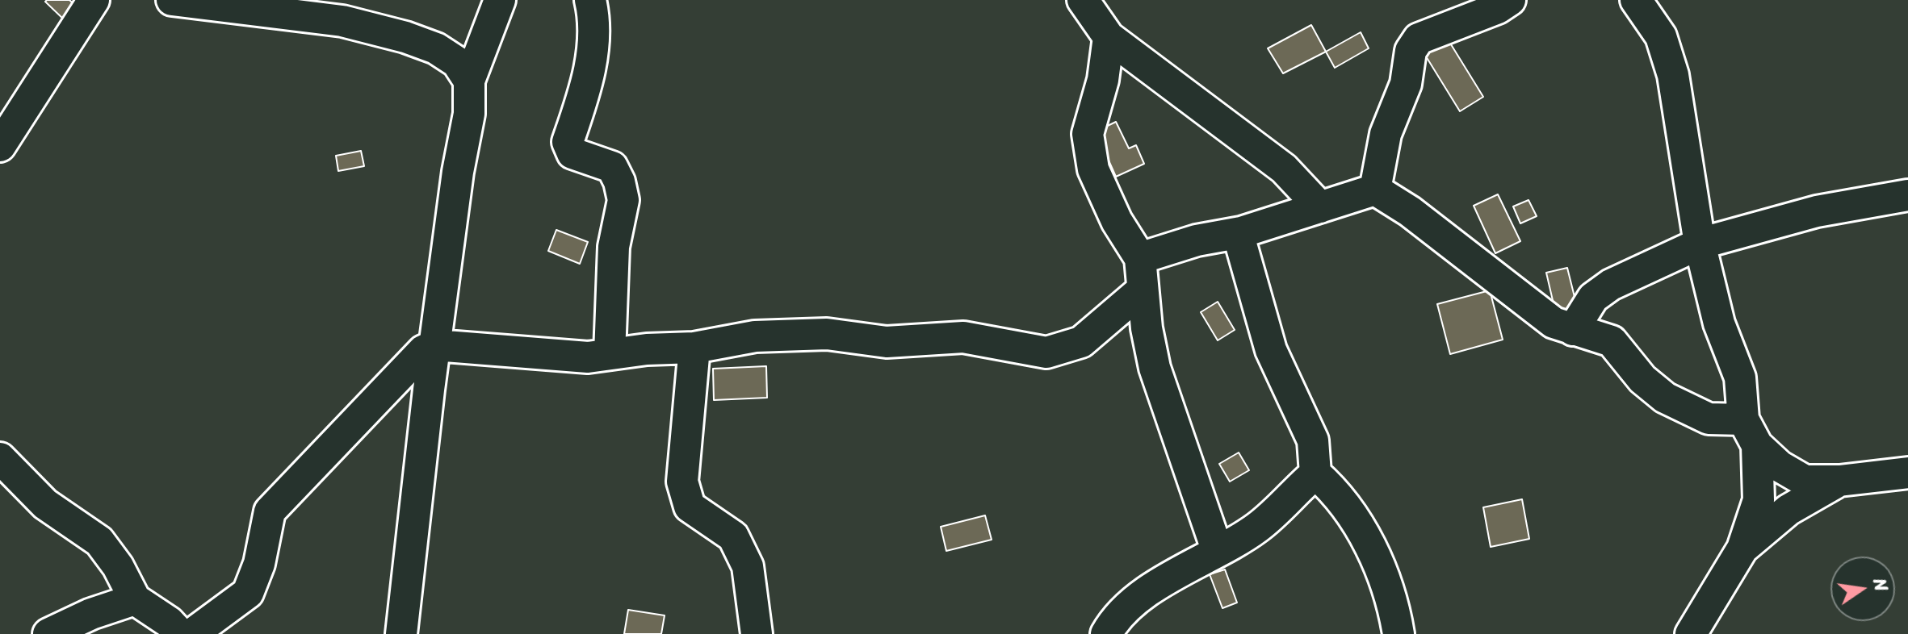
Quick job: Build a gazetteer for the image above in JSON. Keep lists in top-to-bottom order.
{
  "north": "right"
}
